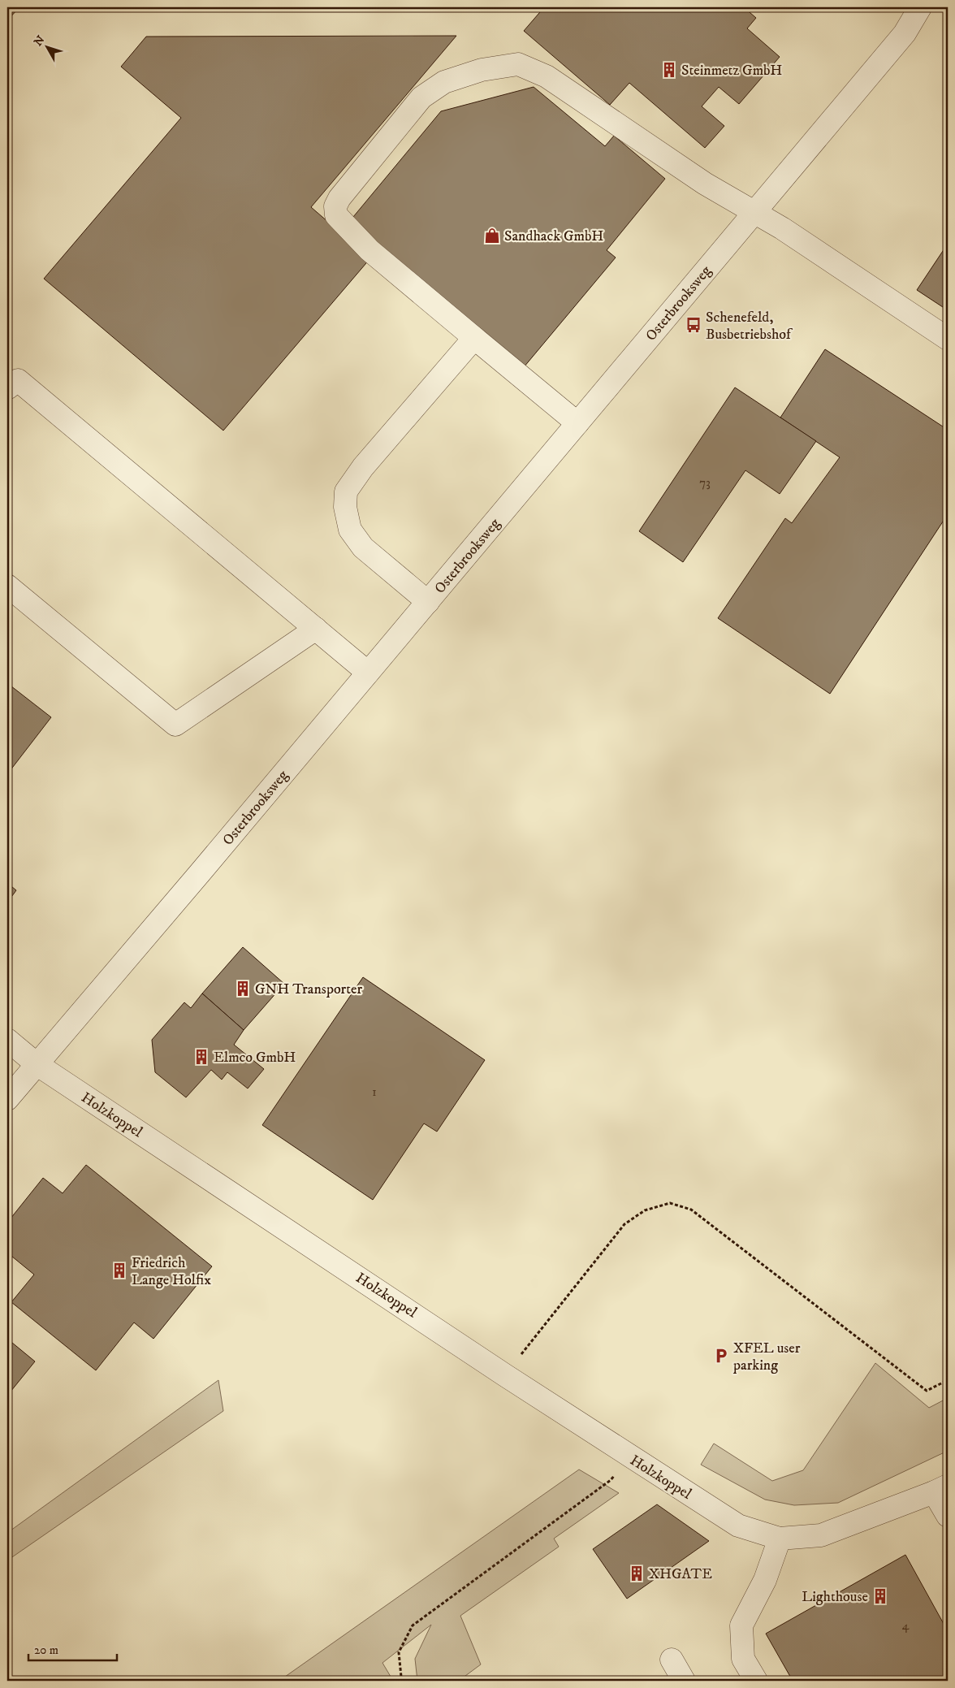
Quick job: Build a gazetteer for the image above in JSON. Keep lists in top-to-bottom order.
{
  "streets": {
    "street": ["Osterbrooksweg", "Holzkoppel"]
  },
  "crossings": [
    ["Osterbrooksweg", "Holzkoppel"]
  ],
  "places": {
    "building": [
      "Steinmetz GmbH",
      "GNH Transporter",
      "Elmco GmbH",
      "Friedrich Lange Holfix",
      "XHGATE",
      "Lighthouse"
    ],
    "shop": ["Sandhack GmbH"],
    "bus stop": ["Schenefeld, Busbetriebshof"],
    "parking": ["XFEL user parking"]
  },
  "house_numbers": ["73", "1", "4"],
  "scale_bar": "20 m",
  "north": "top left"
}
